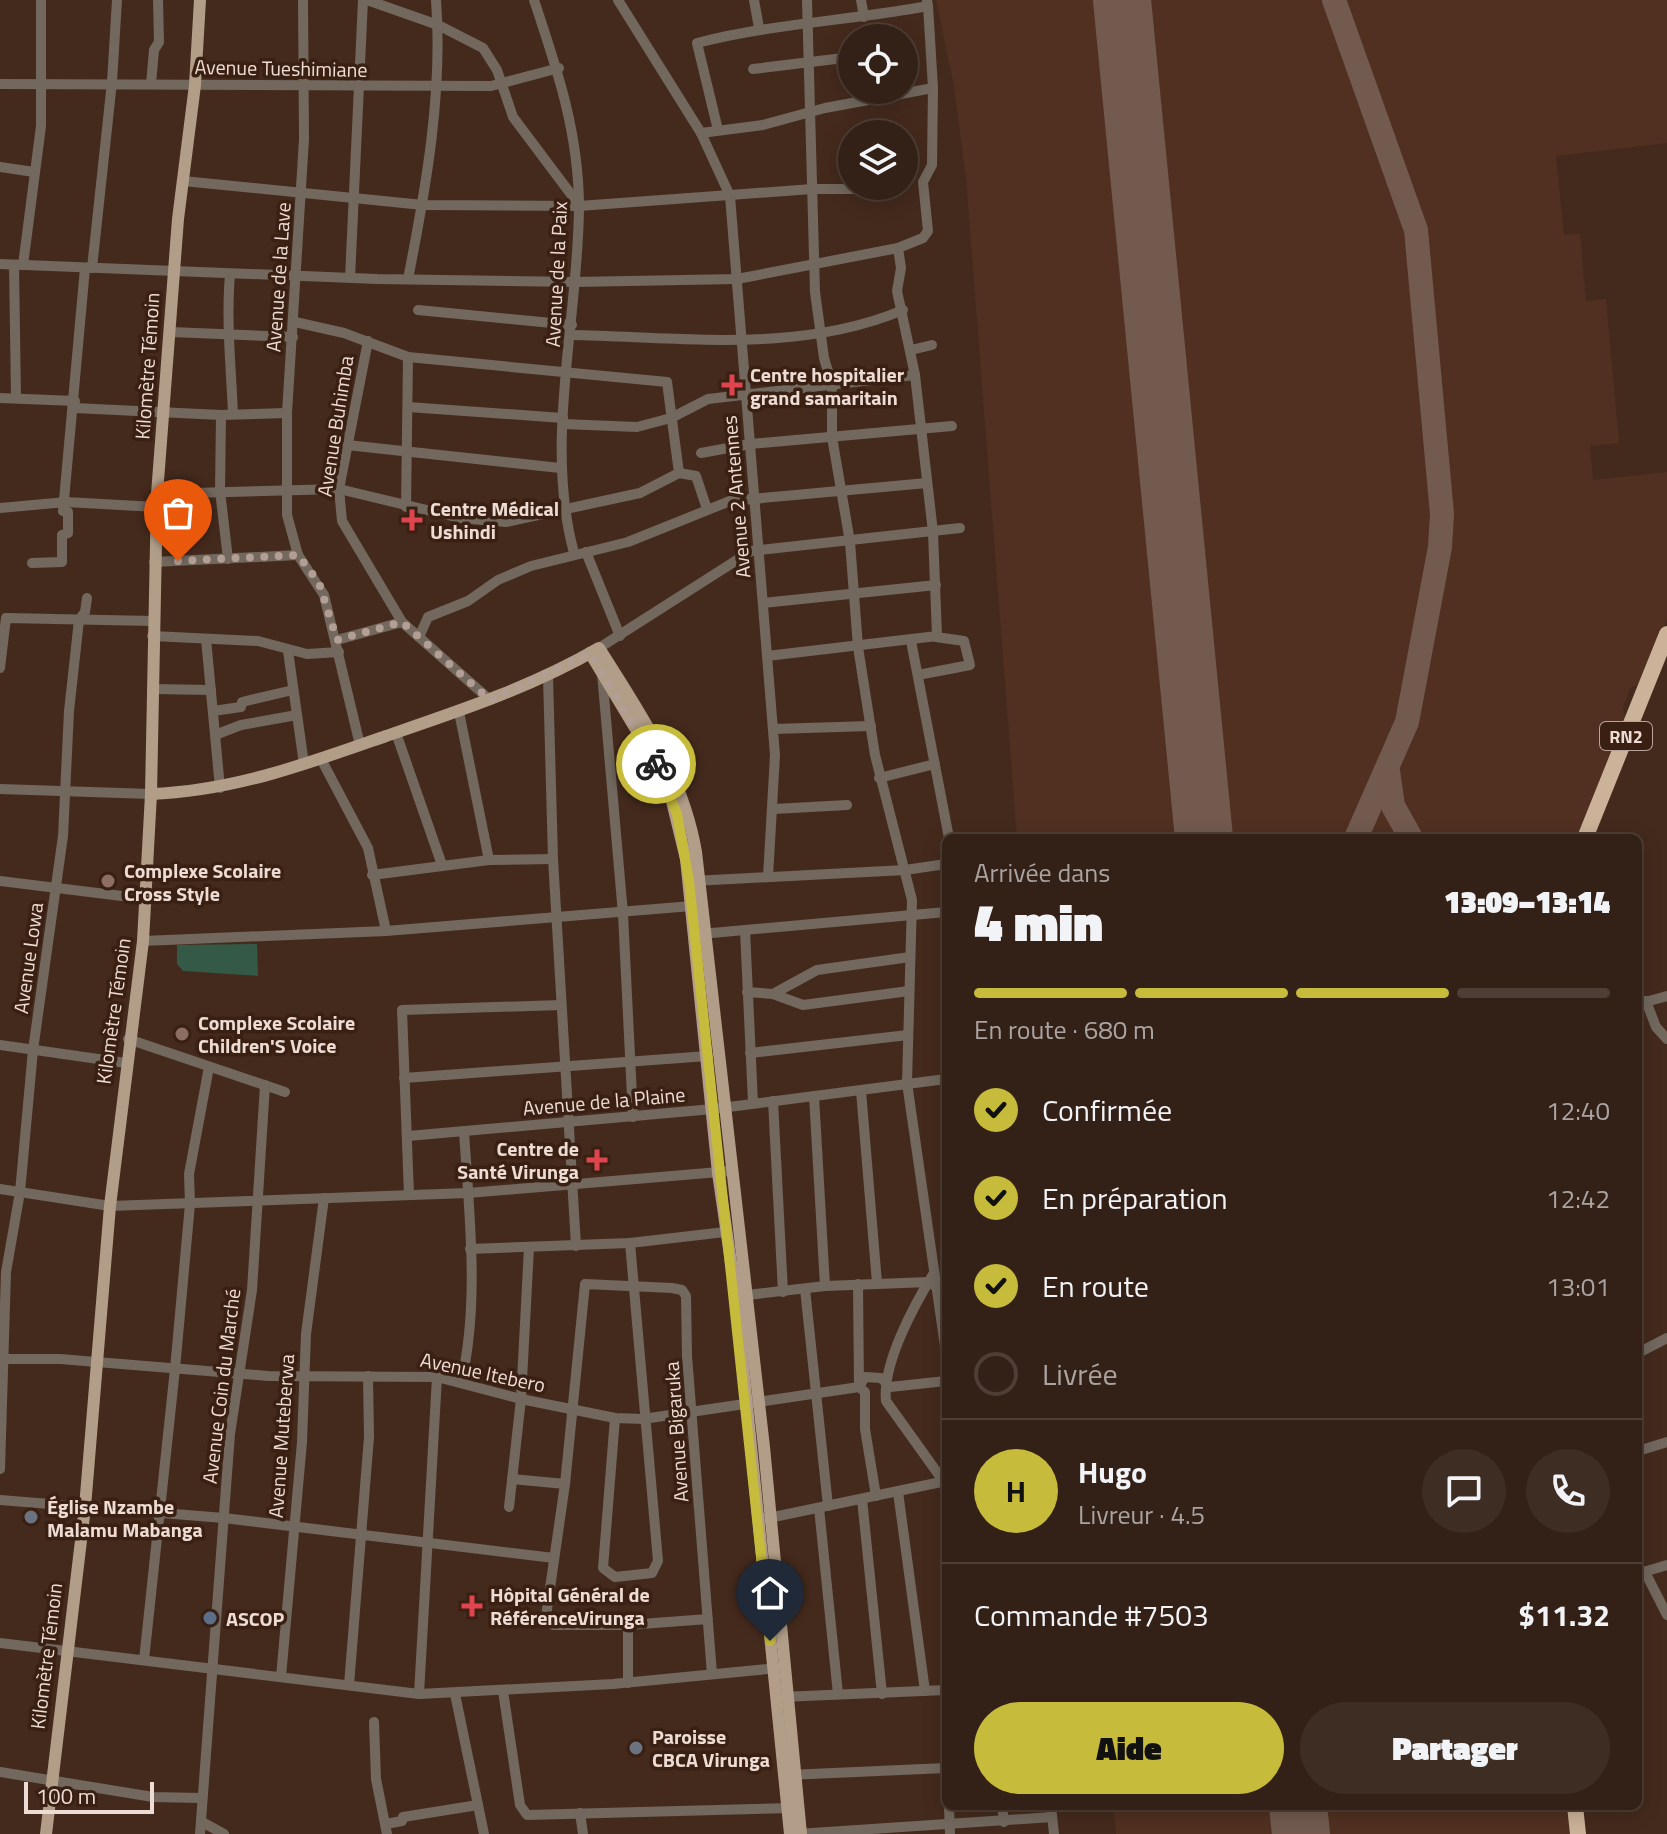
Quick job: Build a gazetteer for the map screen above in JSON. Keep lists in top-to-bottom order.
{
  "streets": {
    "highway": ["RN2"],
    "main road": ["Kilomètre Témoin"],
    "street": [
      "Avenue Tueshimiane",
      "Avenue de la Paix",
      "Avenue de la Lave",
      "Avenue Buhimba",
      "Avenue 2 Antennes",
      "Avenue Lowa",
      "Avenue de la Plaine",
      "Avenue Itebero",
      "Avenue Coin du Marché",
      "Avenue Bigaruka",
      "Avenue Muteberwa"
    ]
  },
  "crossings": [
    ["Avenue Tueshimiane", "Avenue de la Paix"],
    ["Avenue Tueshimiane", "Avenue de la Lave"],
    ["Avenue Tueshimiane", "Kilomètre Témoin"],
    ["Kilomètre Témoin", "Avenue Itebero"],
    ["Avenue Lowa", "Avenue Itebero"],
    ["Avenue Itebero", "Avenue Coin du Marché"],
    ["Avenue Itebero", "Avenue Bigaruka"],
    ["Avenue Itebero", "Avenue Muteberwa"]
  ],
  "places": {
    "health": [
      "Centre hospitalier grand samaritain",
      "Centre Médical Ushindi",
      "Centre de Santé Virunga",
      "Hôpital Général de RéférenceVirunga"
    ],
    "other": [
      "Complexe Scolaire Cross Style",
      "Complexe Scolaire Children'S Voice",
      "Église Nzambe Malamu Mabanga",
      "ASCOP",
      "Paroisse CBCA Virunga"
    ]
  },
  "scale_bar": "100 m",
  "page": {
    "heading": ["4 min", "Arrivée dans", "13:09–13:14"],
    "panel": [
      "Hugo",
      "Livreur · 4.5",
      "Commande #7503",
      "$11.32"
    ],
    "bar": "En route · 680 m",
    "list": [
      ["Confirmée", "12:40"],
      ["En préparation", "12:42"],
      ["En route", "13:01"],
      "Livrée"
    ],
    "round": "H",
    "buttons": ["Aide", "Partager"],
    "scale": "100 m"
  }
}
